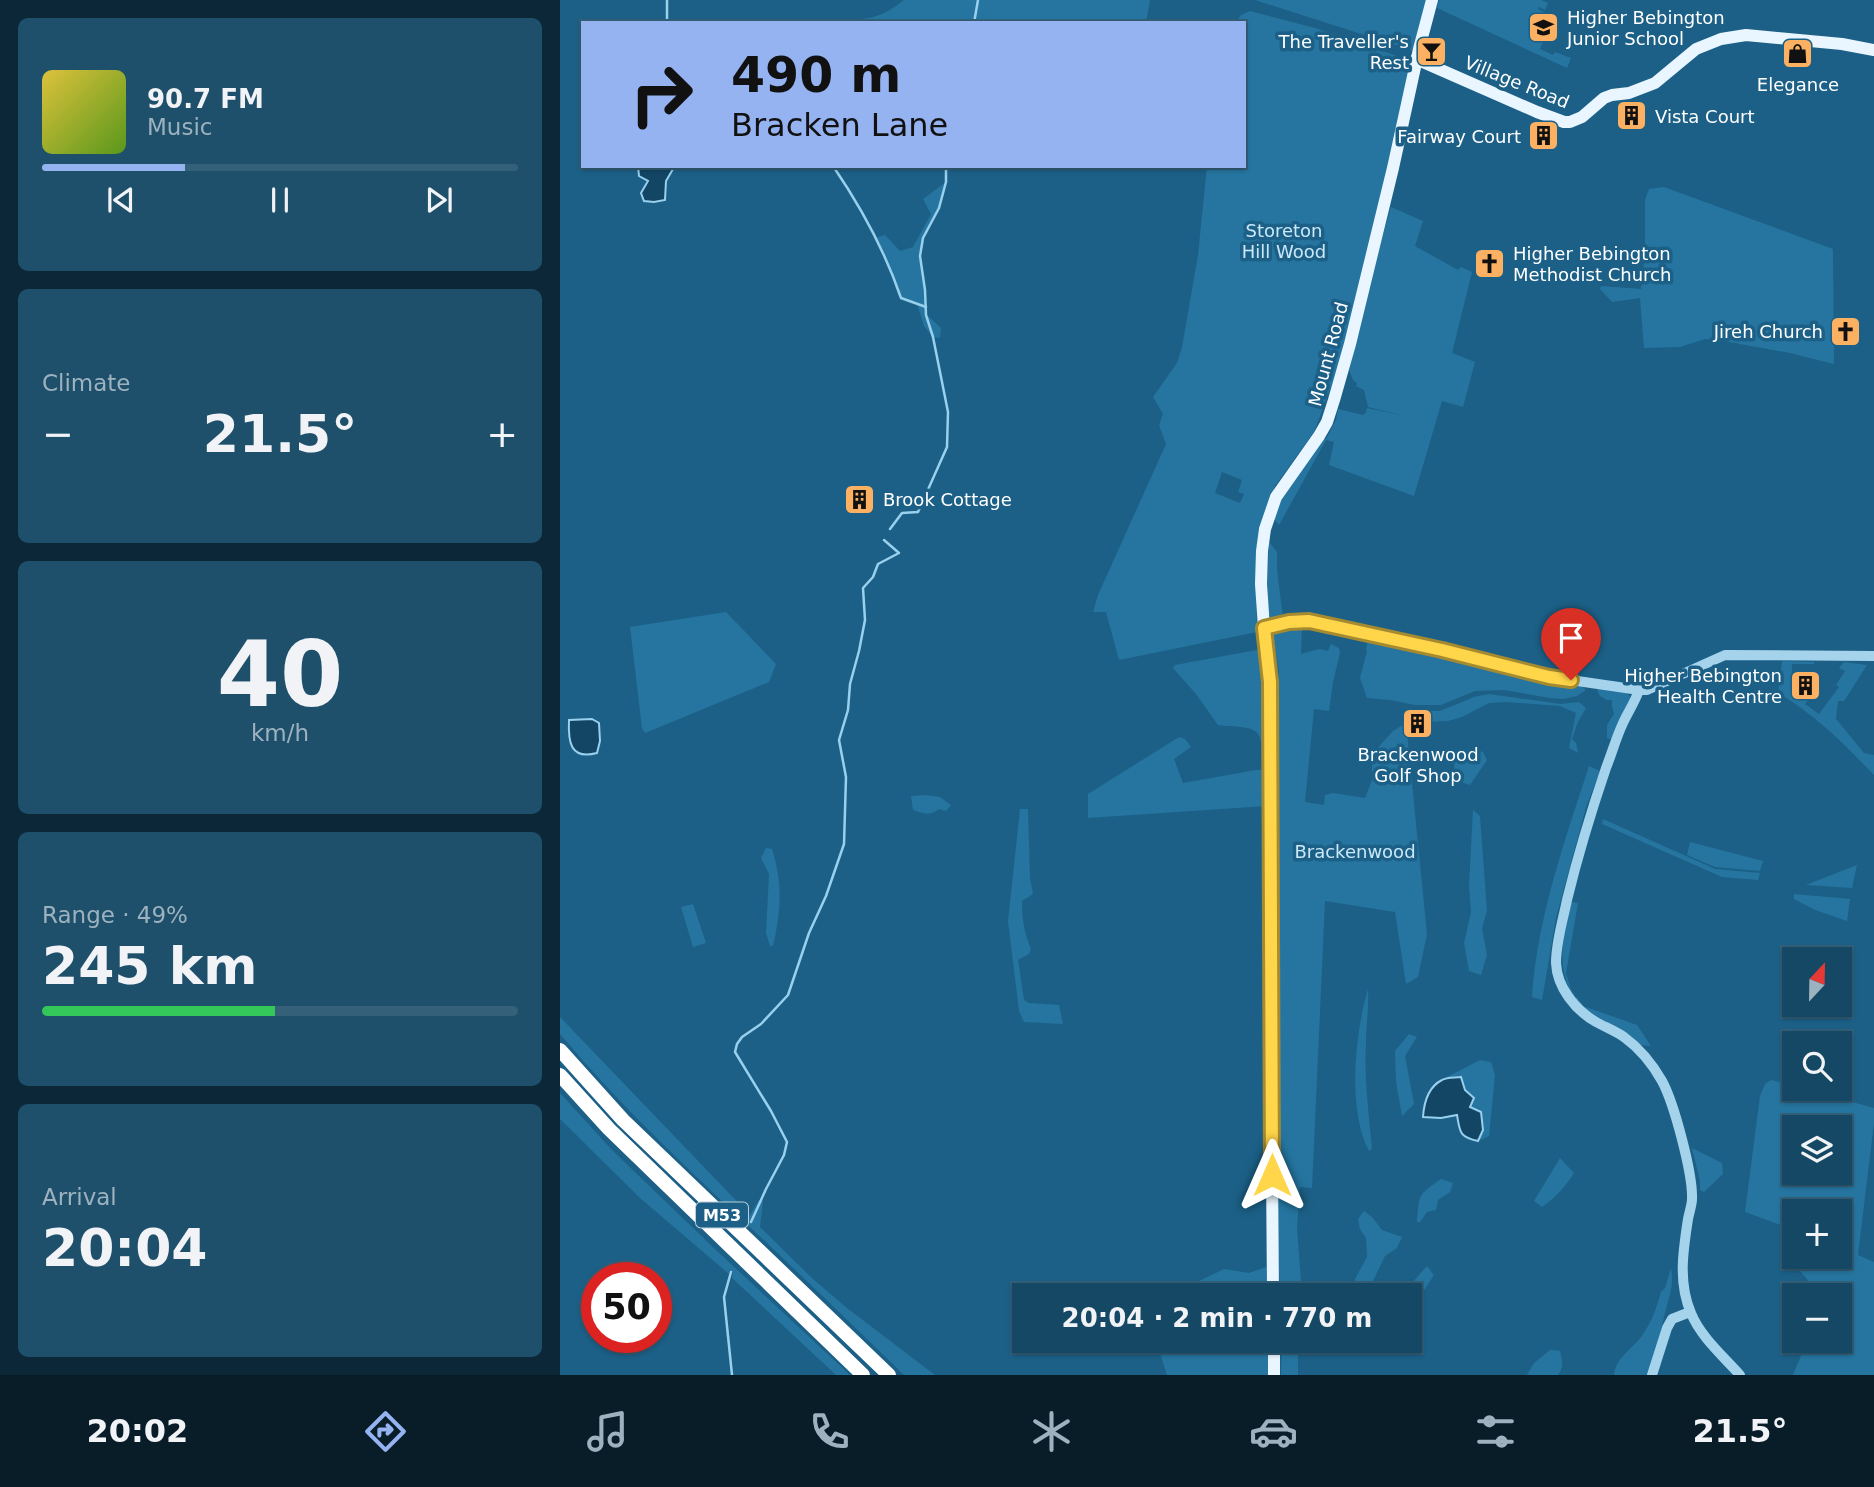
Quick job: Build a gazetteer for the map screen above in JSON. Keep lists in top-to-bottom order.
{
  "streets": {
    "highway": ["M53"],
    "main road": ["Village Road", "Mount Road"]
  },
  "crossings": [
    ["Village Road", "Mount Road"]
  ],
  "parks": ["Storeton Hill Wood", "Brackenwood"],
  "places": {
    "school or university": ["Higher Bebington Junior School"],
    "bar": ["The Traveller's Rest"],
    "shop": ["Elegance"],
    "building": [
      "Vista Court",
      "Fairway Court",
      "Brook Cottage",
      "Higher Bebington Health Centre",
      "Brackenwood Golf Shop"
    ],
    "church": ["Higher Bebington Methodist Church", "Jireh Church"]
  },
  "north": "top",
  "page": {
    "turn": ["490 m", "Bracken Lane"],
    "song": ["90.7 FM", "Music"],
    "tile": [
      "Climate",
      ["40", "km/h"],
      ["Range · 49%", "245 km"],
      ["Arrival", "20:04"]
    ],
    "heat": ["−", "21.5°", "+"],
    "map_buttons": ["+", "−"],
    "limit": "50",
    "trip": "20:04 · 2 min · 770 m",
    "tabs": ["20:02", "21.5°"]
  }
}
